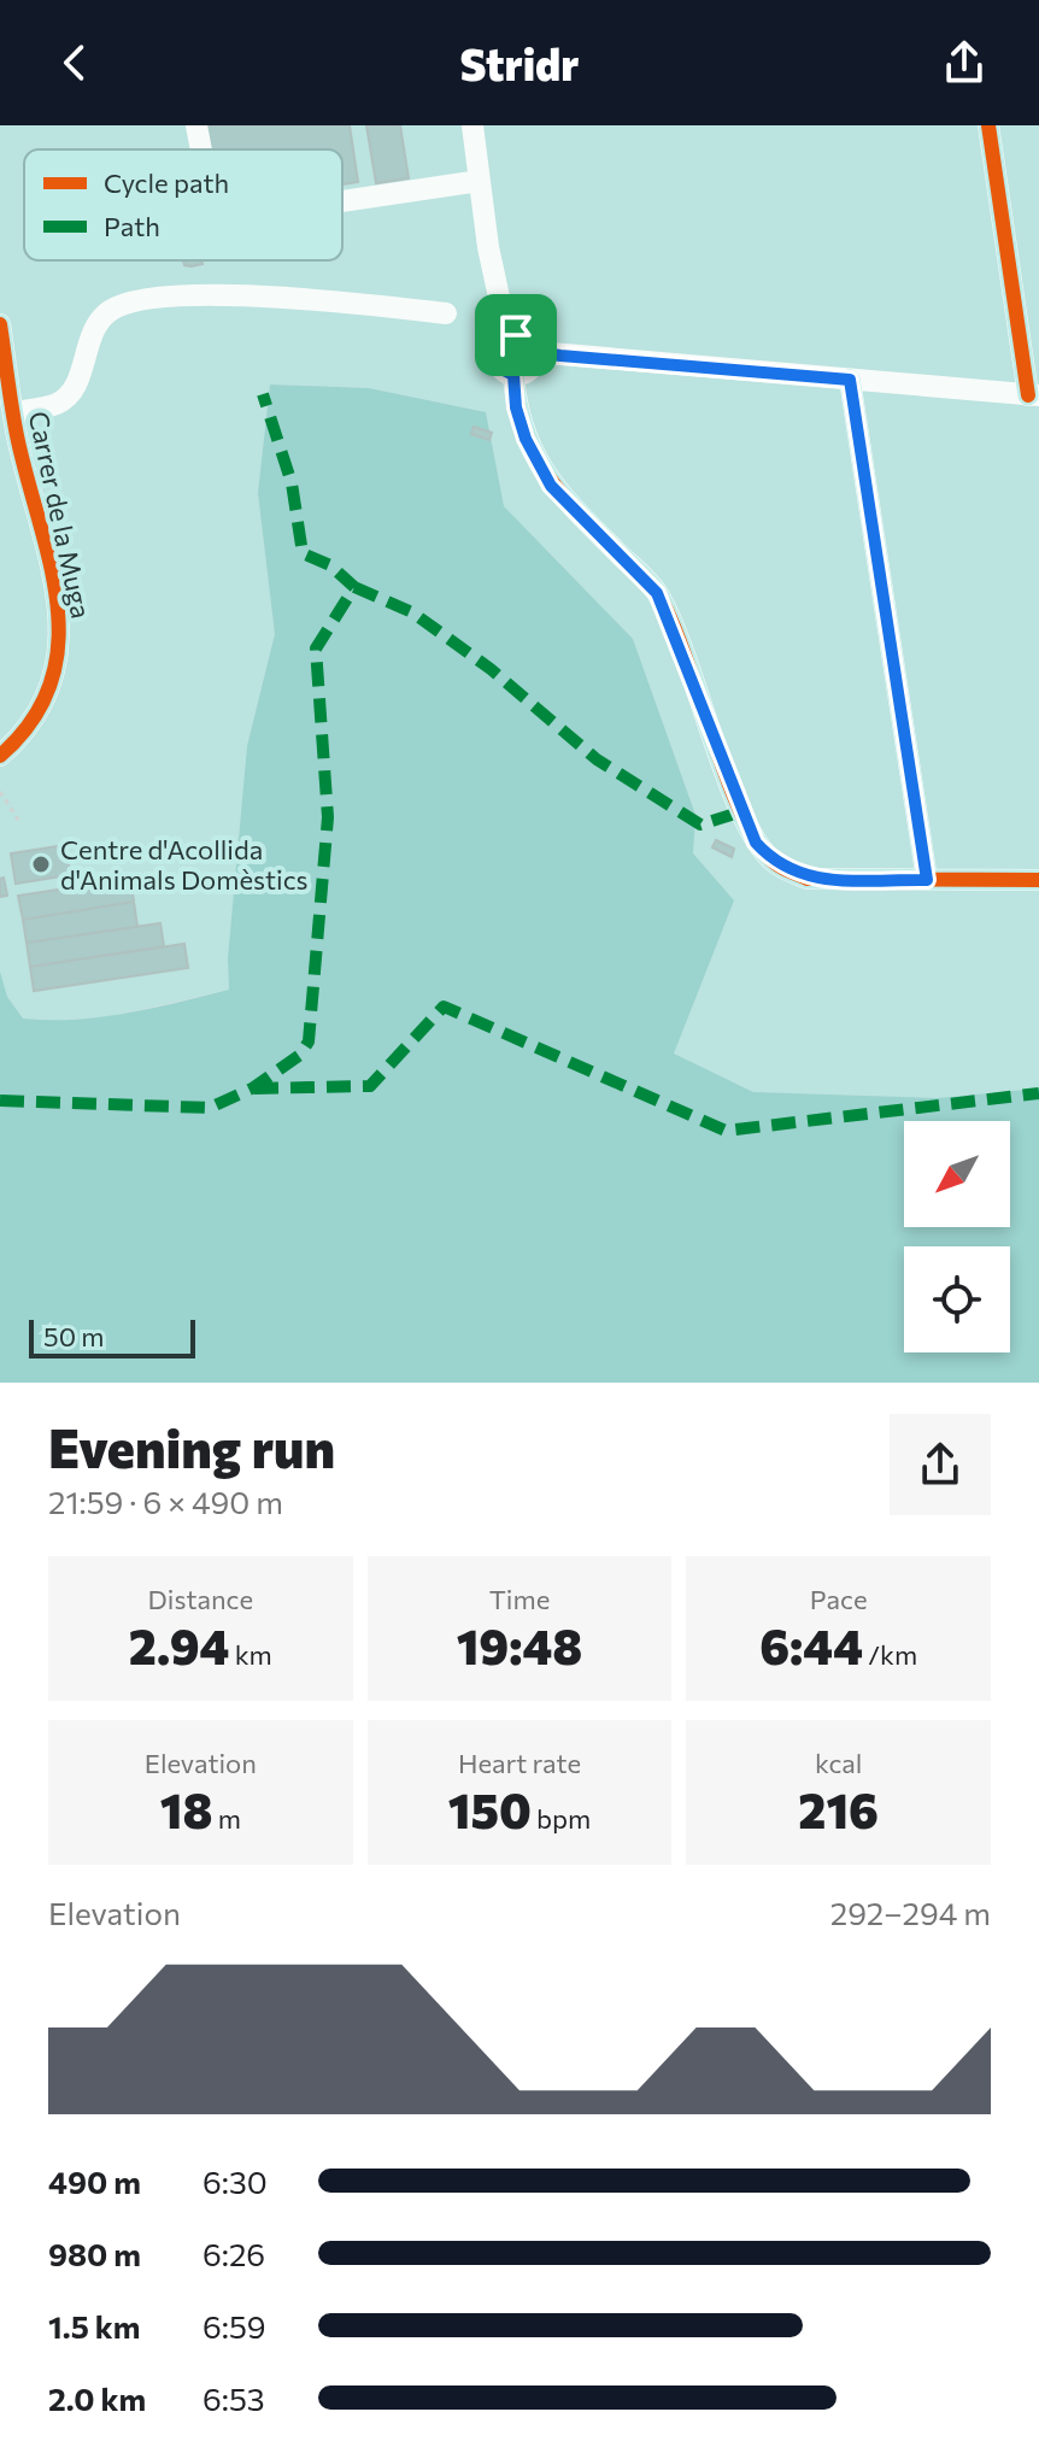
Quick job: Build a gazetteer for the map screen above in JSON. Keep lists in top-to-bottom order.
{
  "streets": {
    "street": ["Carrer de la Muga"]
  },
  "places": ["Centre d'Acollida d'Animals Domèstics"],
  "legend": ["Cycle path", "Path"],
  "scale_bar": "50 m",
  "north": "bottom left",
  "page": {
    "header": "Stridr",
    "scale": "50 m",
    "heading": ["Evening run", "21:59 · 6 × 490 m"],
    "stats": [
      ["Distance", "2.94 km"],
      ["Time", "19:48"],
      ["Pace", "6:44 /km"],
      ["Elevation", "18 m"],
      ["Heart rate", "150 bpm"],
      ["kcal", "216"]
    ],
    "chart": ["Elevation", "292–294 m"],
    "list": [
      {
        "name": "490 m",
        "note": "6:30"
      },
      {
        "name": "980 m",
        "note": "6:26"
      },
      {
        "name": "1.5 km",
        "note": "6:59"
      },
      {
        "name": "2.0 km",
        "note": "6:53"
      }
    ]
  }
}
